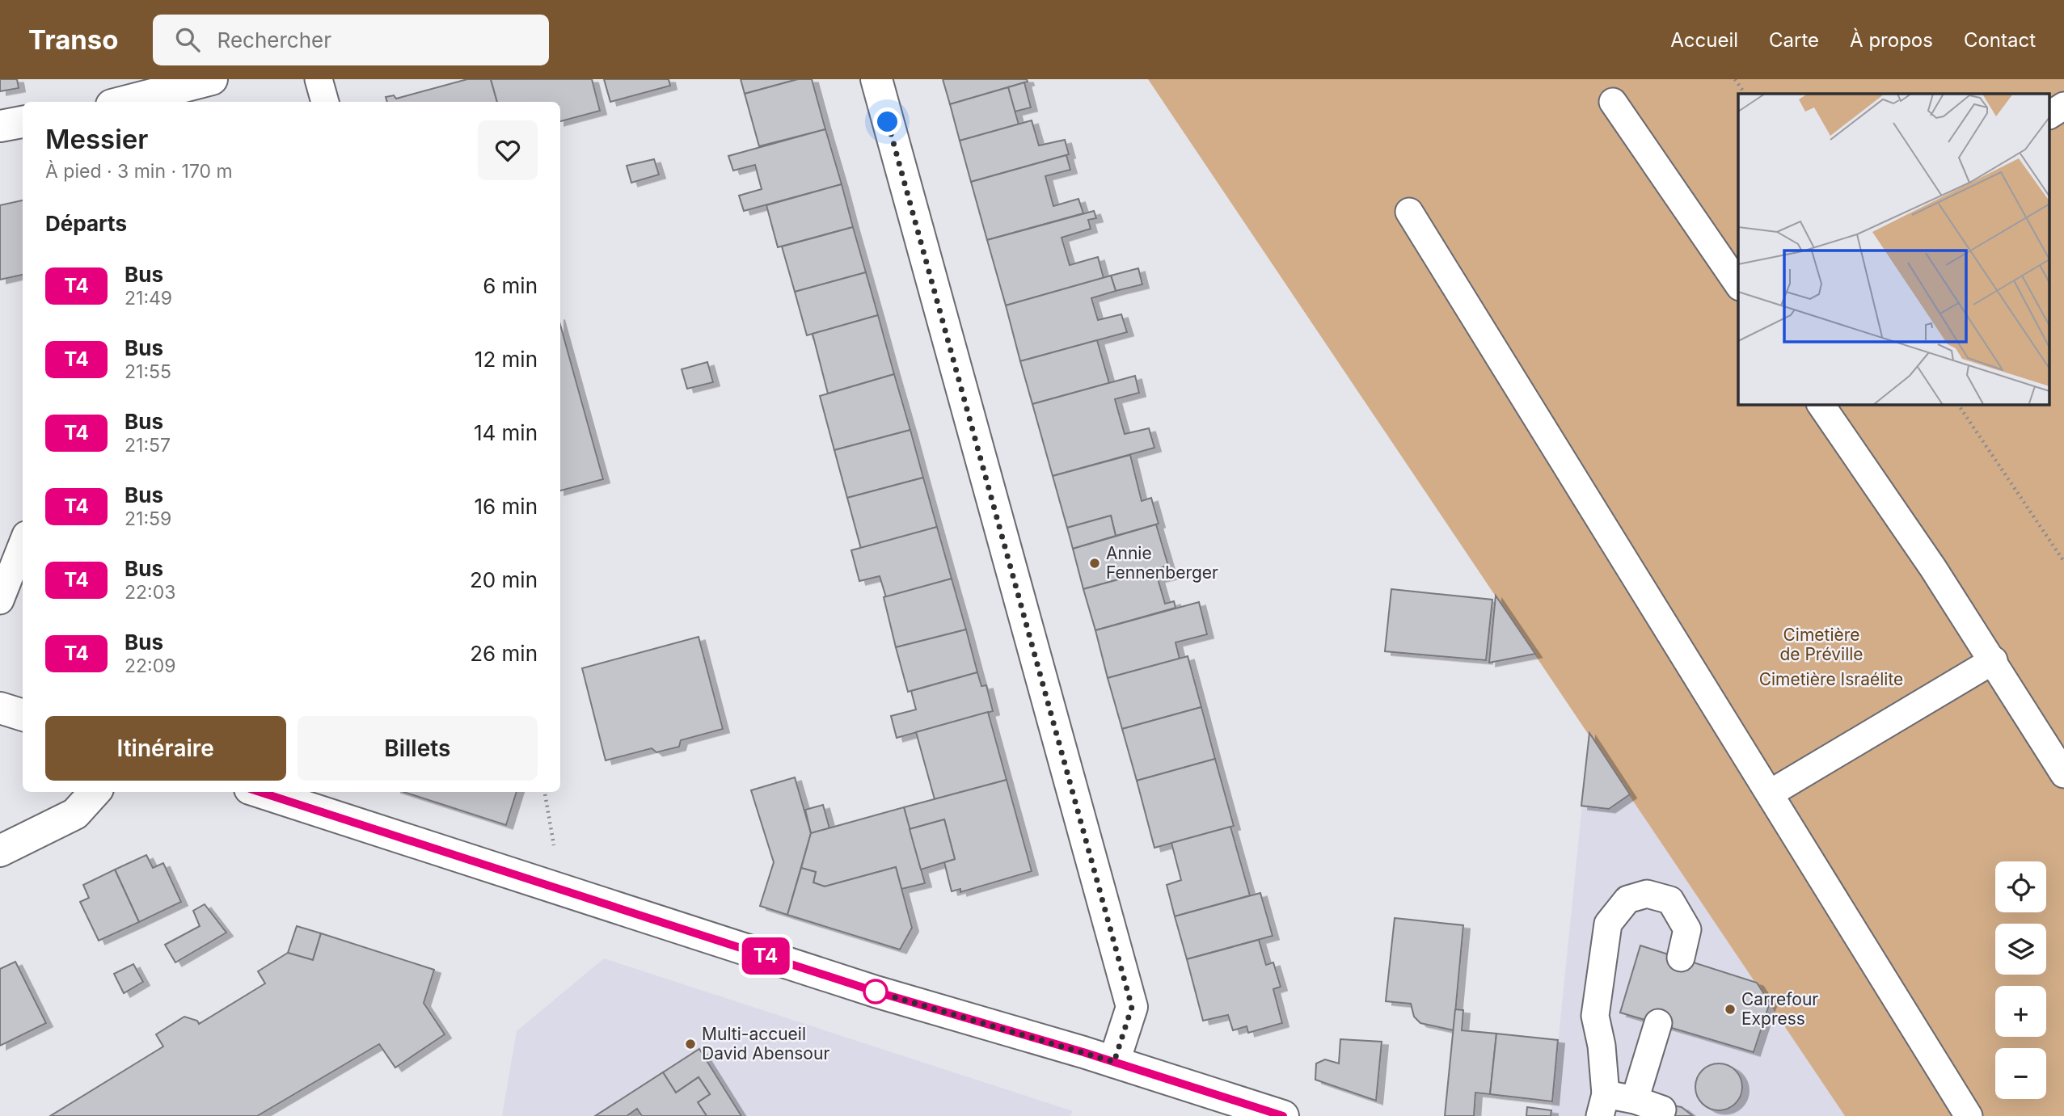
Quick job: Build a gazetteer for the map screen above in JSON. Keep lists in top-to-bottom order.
{
  "parks": ["Cimetière de Préville", "Cimetière Israélite"],
  "places": ["Annie Fennenberger", "Carrefour Express", "Multi-accueil David Abensour"],
  "lines": ["bus line T4"],
  "page": {
    "header": "Transo",
    "search": "Rechercher",
    "nav": [
      "Accueil",
      "Carte",
      "À propos",
      "Contact"
    ],
    "on_map": "T4",
    "heading": [
      ["Messier", "À pied · 3 min · 170 m"],
      "Départs"
    ],
    "list": [
      {
        "mark": "T4",
        "name": "Bus",
        "note": "21:49",
        "value": "6 min"
      },
      {
        "mark": "T4",
        "name": "Bus",
        "note": "21:55",
        "value": "12 min"
      },
      {
        "mark": "T4",
        "name": "Bus",
        "note": "21:57",
        "value": "14 min"
      },
      {
        "mark": "T4",
        "name": "Bus",
        "note": "21:59",
        "value": "16 min"
      },
      {
        "mark": "T4",
        "name": "Bus",
        "note": "22:03",
        "value": "20 min"
      },
      {
        "mark": "T4",
        "name": "Bus",
        "note": "22:09",
        "value": "26 min"
      }
    ],
    "buttons": ["Itinéraire", "Billets"],
    "map_buttons": ["+", "−"]
  }
}
